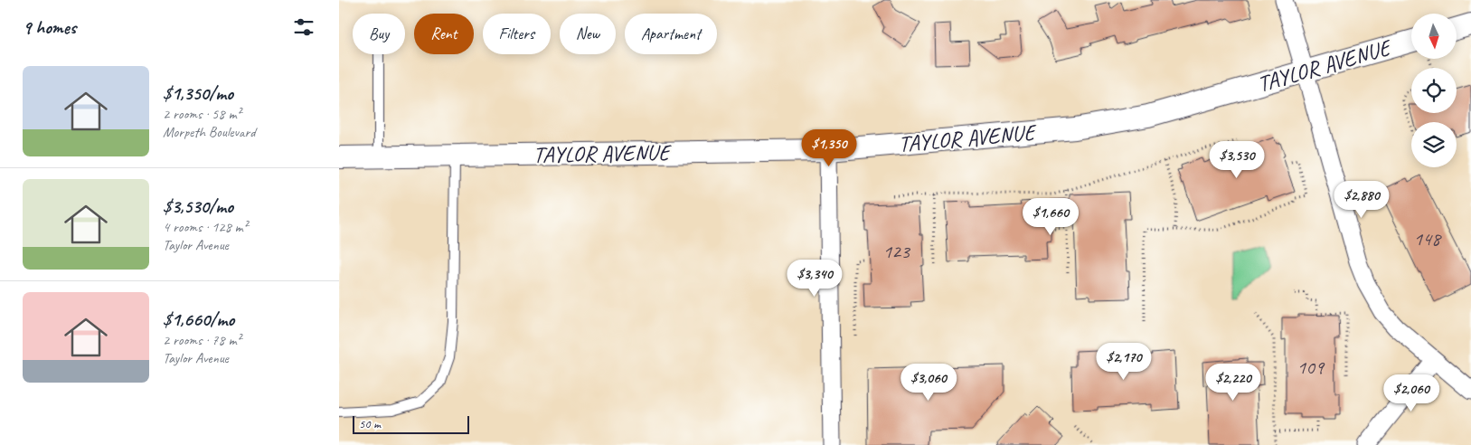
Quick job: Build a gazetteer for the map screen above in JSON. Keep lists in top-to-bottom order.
{
  "streets": {
    "street": ["TAYLOR AVENUE"]
  },
  "house_numbers": ["148", "123", "109"],
  "scale_bar": "50 m",
  "north": "bottom",
  "page": {
    "heading": "9 homes",
    "chip": [
      "Buy",
      "Rent",
      "Filters",
      "New",
      "Apartment"
    ],
    "list": [
      {
        "name": "$1,350/mo",
        "note": "2 rooms · 58 m² · Morpeth Boulevard"
      },
      {
        "name": "$3,530/mo",
        "note": "4 rooms · 128 m² · Taylor Avenue"
      },
      {
        "name": "$1,660/mo",
        "note": "2 rooms · 78 m² · Taylor Avenue"
      }
    ],
    "price": [
      "$1,350",
      "$3,530",
      "$2,880",
      "$1,660",
      "$3,340",
      "$2,170",
      "$3,060",
      "$2,220",
      "$2,060"
    ],
    "scale": "50 m"
  }
}
